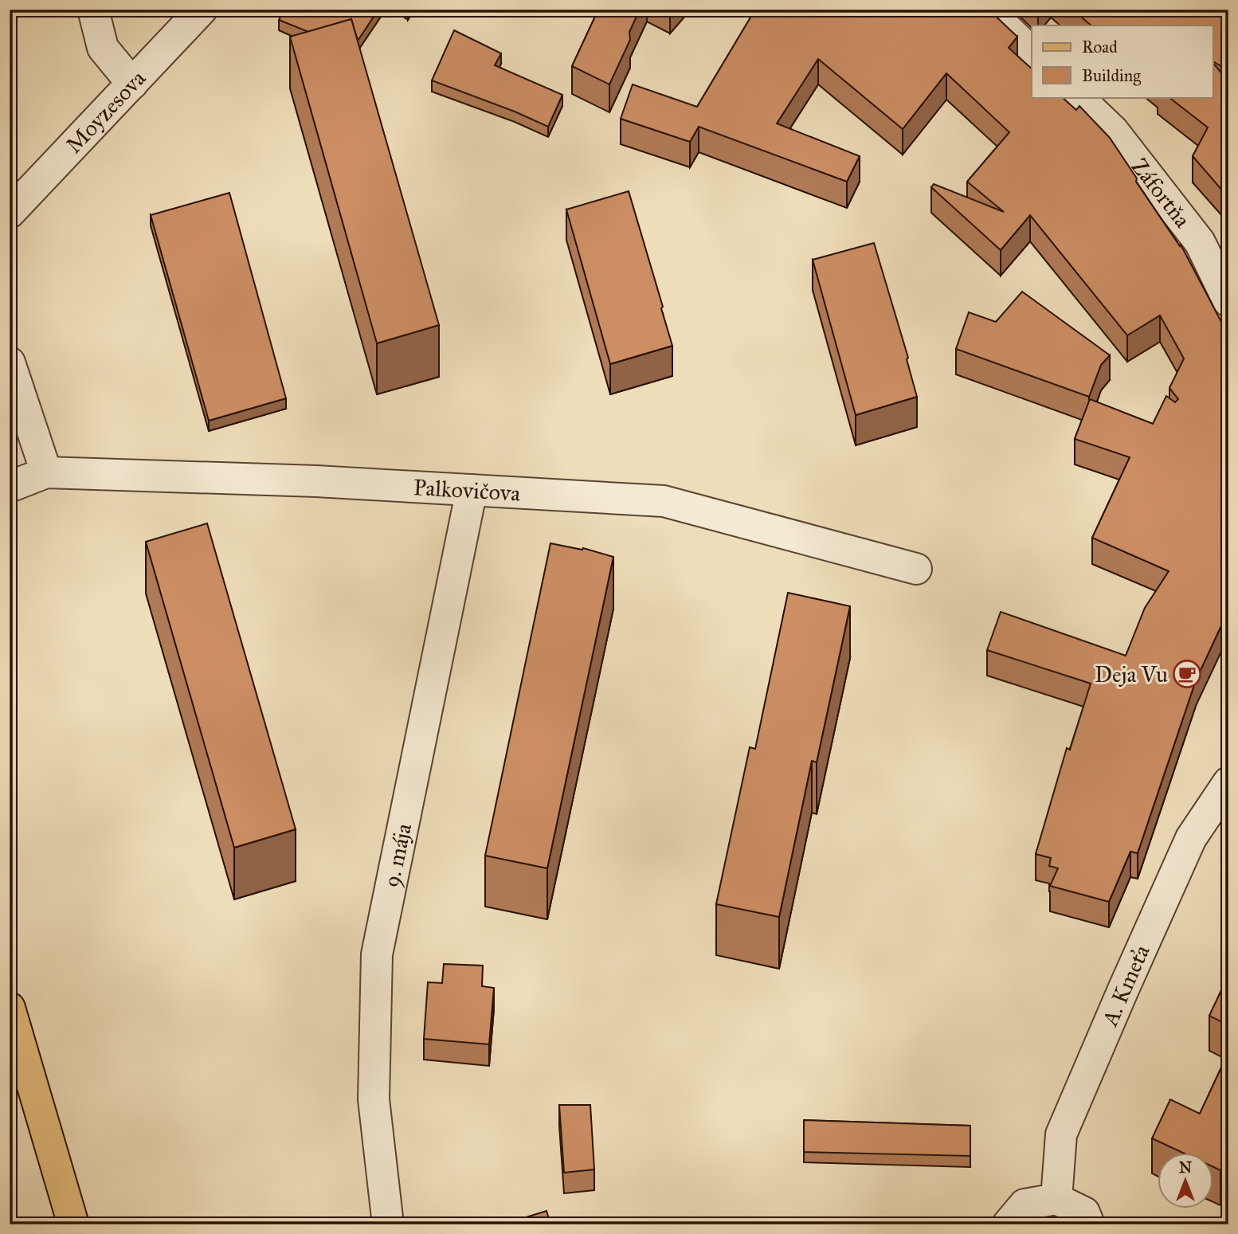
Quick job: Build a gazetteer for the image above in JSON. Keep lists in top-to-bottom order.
{
  "streets": {
    "street": [
      "Moyzesova",
      "Záfortňa",
      "Palkovičova",
      "9. mája",
      "A. Kmeťa"
    ]
  },
  "crossings": [
    ["Palkovičova", "9. mája"]
  ],
  "places": {
    "cafe": ["Deja Vu"]
  },
  "legend": ["Road", "Building"],
  "north": "top"
}
